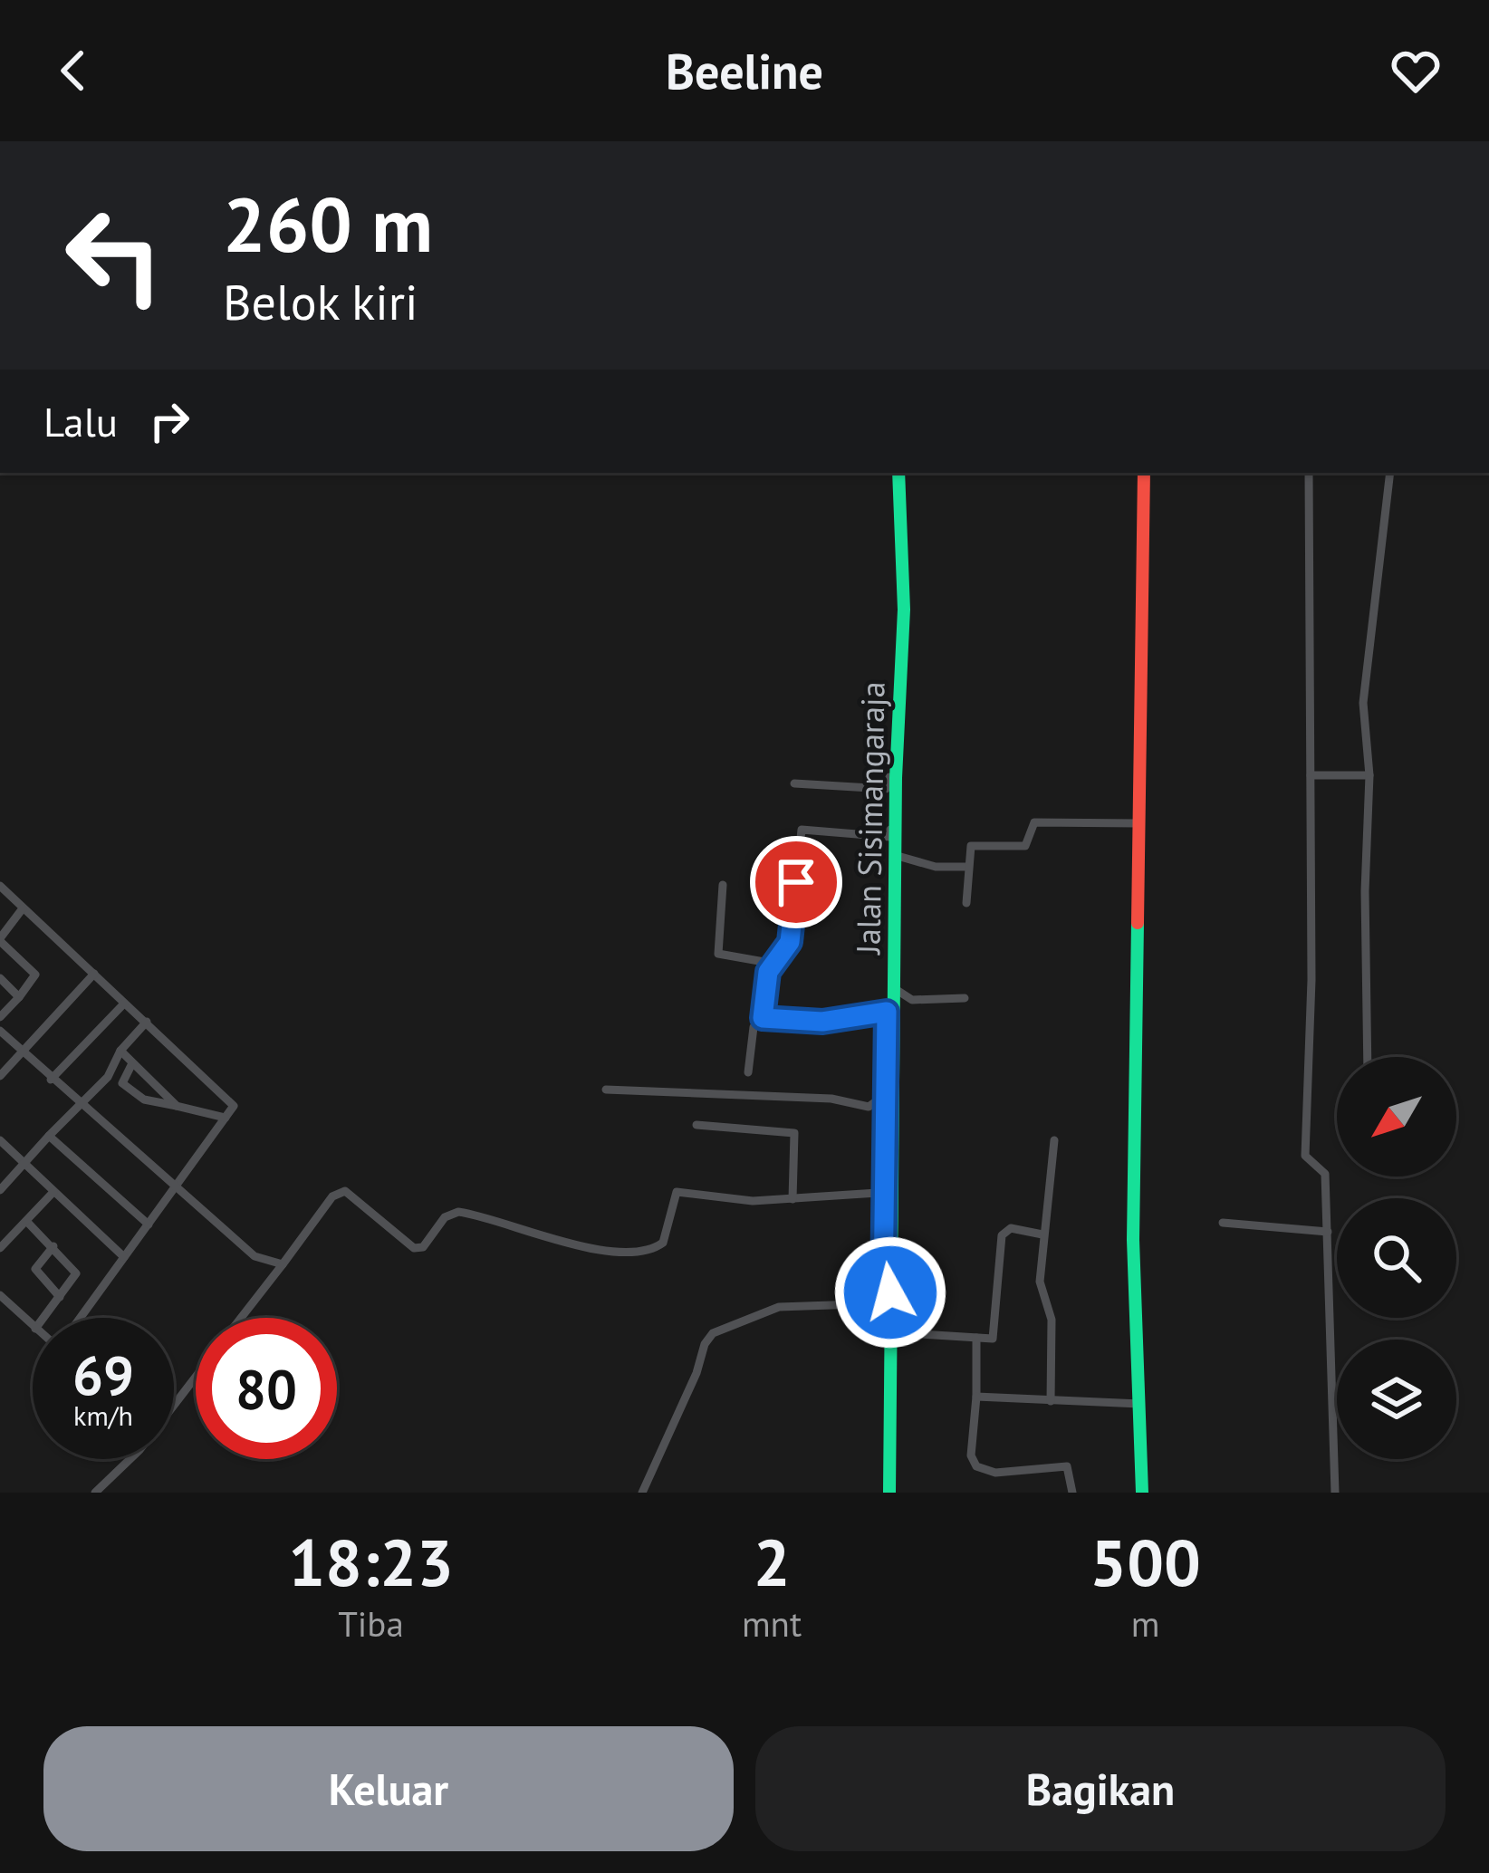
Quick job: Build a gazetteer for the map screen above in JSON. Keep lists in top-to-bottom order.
{
  "streets": {
    "main road": ["Jalan Sisimangaraja"]
  },
  "north": "bottom left",
  "page": {
    "header": "Beeline",
    "turn": ["260 m", "Belok kiri"],
    "then": "Lalu",
    "speed": "69 km/h",
    "limit": "80",
    "eta": [
      "18:23",
      "Tiba",
      "2",
      "mnt",
      "500",
      "m"
    ],
    "buttons": ["Keluar", "Bagikan"]
  }
}
